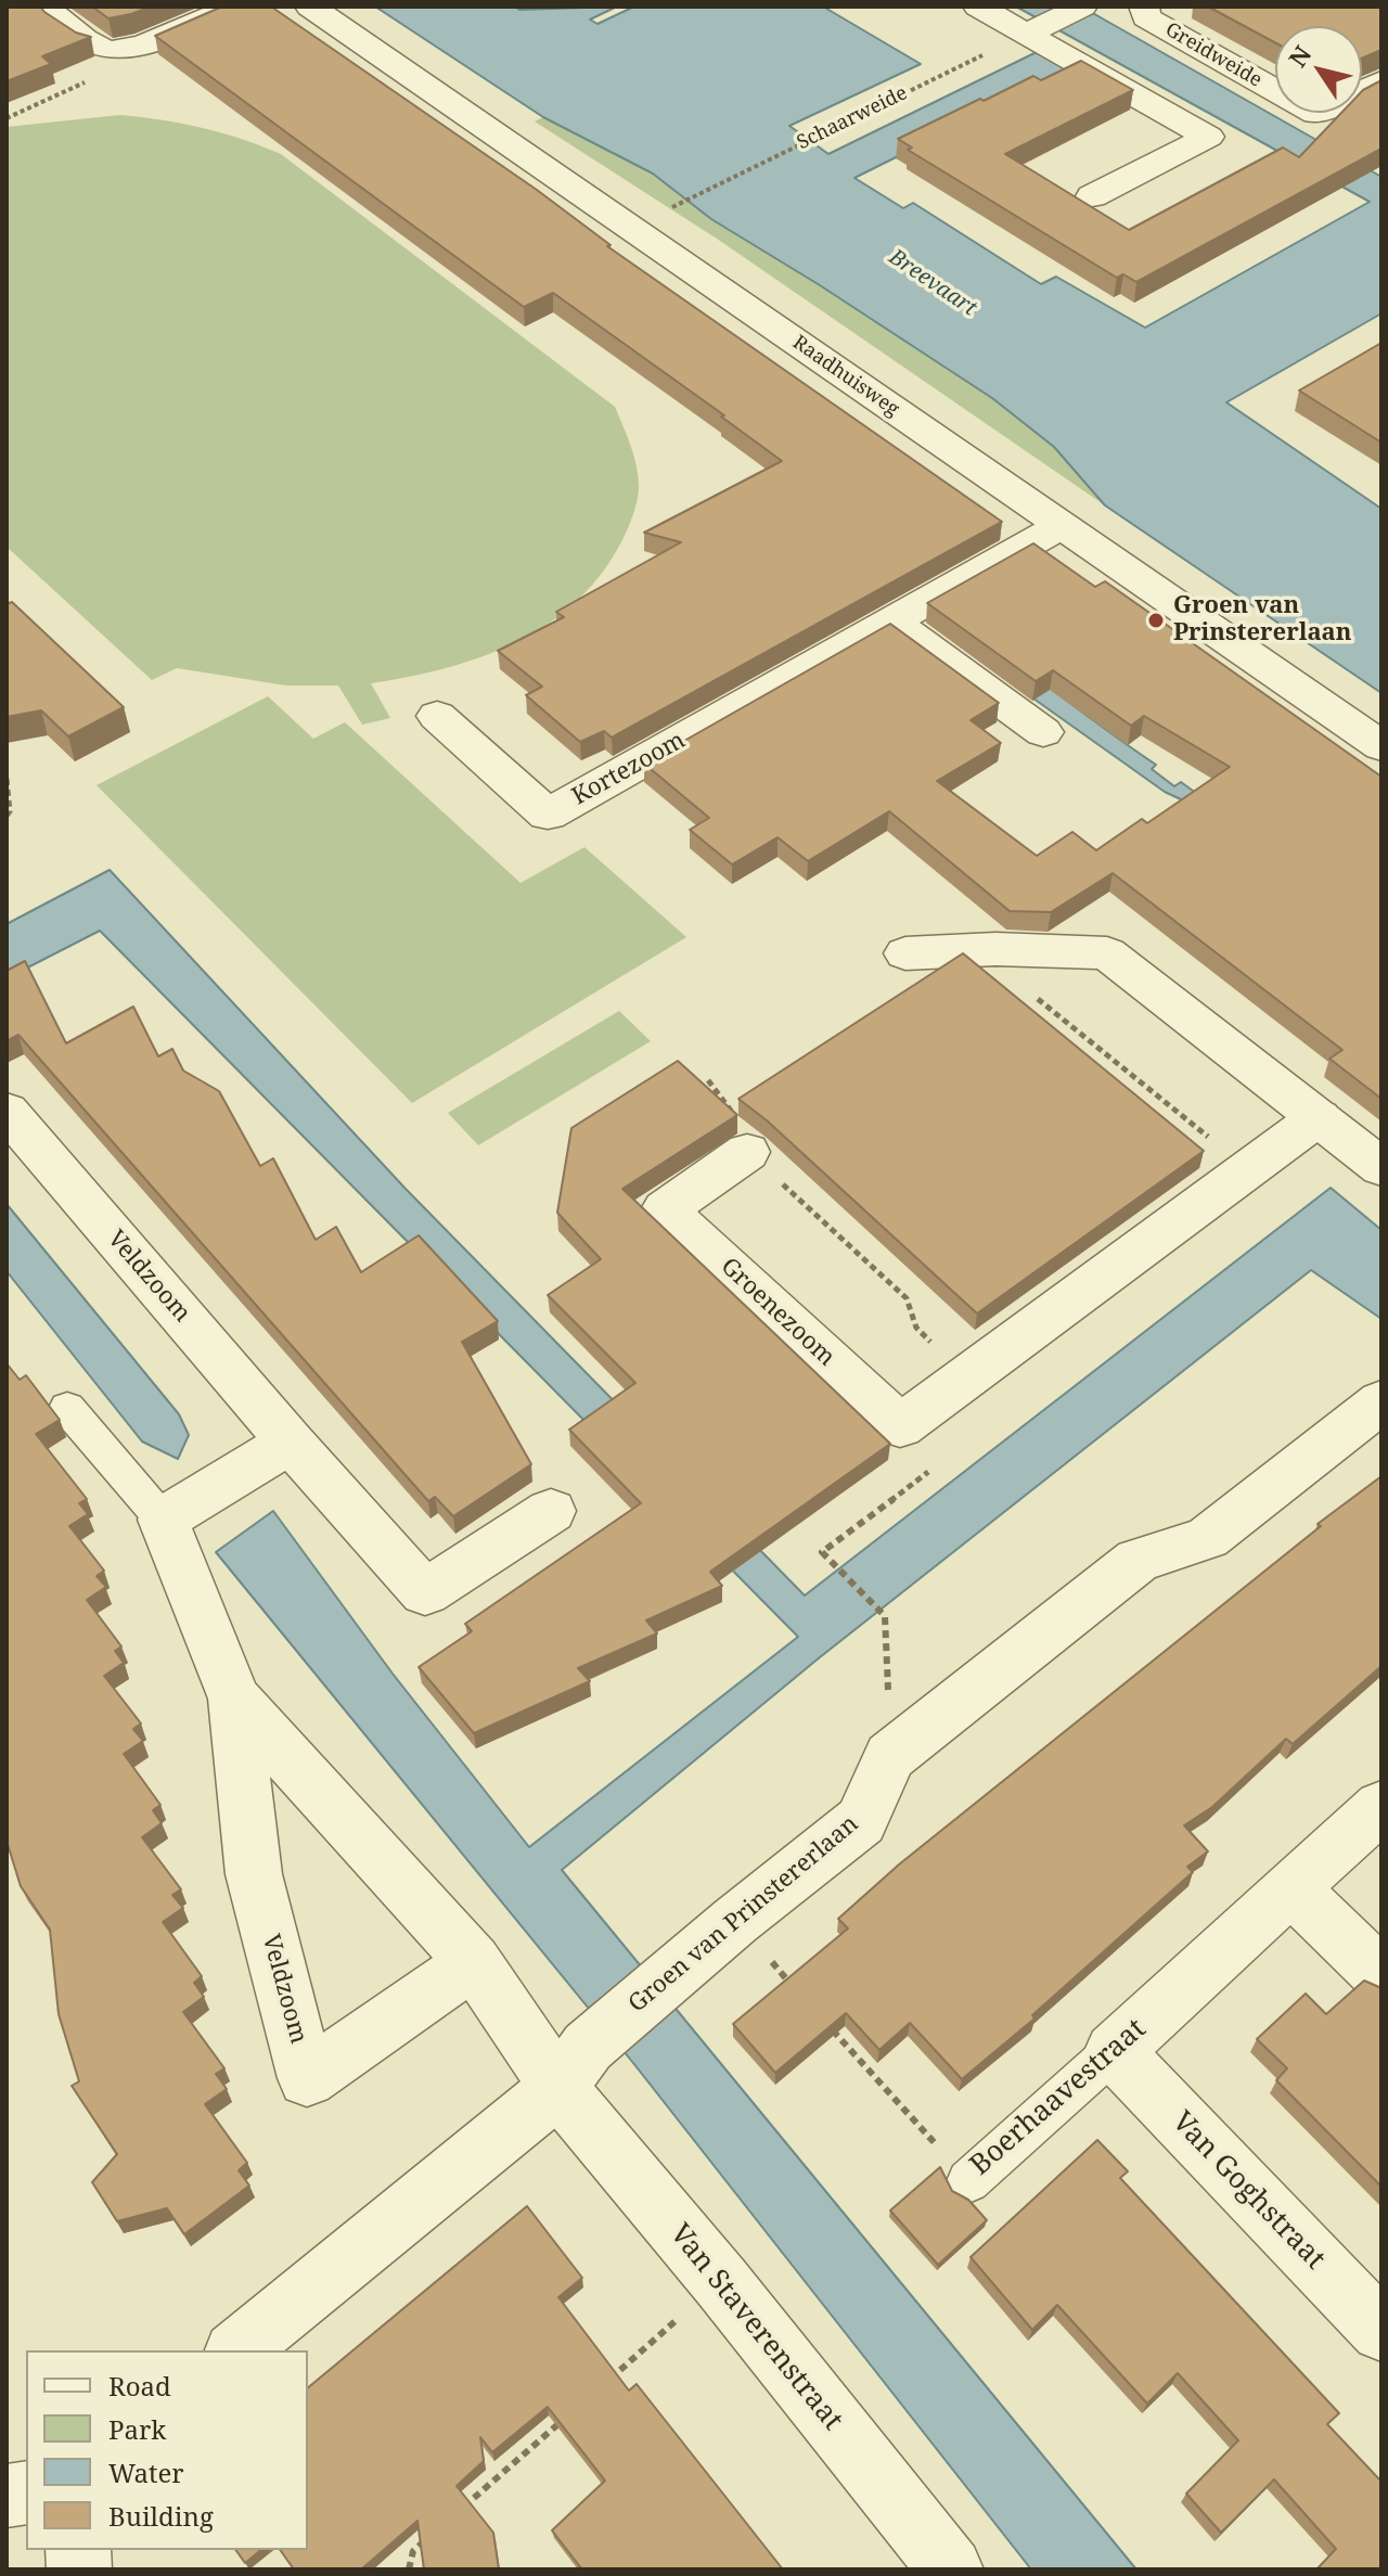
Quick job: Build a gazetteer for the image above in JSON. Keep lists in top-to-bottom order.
{
  "streets": {
    "street": [
      "Greidweide",
      "Raadhuisweg",
      "Kortezoom",
      "Veldzoom",
      "Groenezoom",
      "Groen van Prinstererlaan",
      "Boerhaavestraat",
      "Van Goghstraat",
      "Van Staverenstraat"
    ],
    "path": ["Schaarweide"]
  },
  "crossings": [
    ["Raadhuisweg", "Kortezoom"],
    ["Veldzoom", "Groen van Prinstererlaan"],
    ["Veldzoom", "Van Staverenstraat"],
    ["Groen van Prinstererlaan", "Van Staverenstraat"],
    ["Boerhaavestraat", "Van Goghstraat"]
  ],
  "water": ["Breevaart"],
  "places": ["Groen van Prinstererlaan"],
  "legend": [
    "Road",
    "Park",
    "Water",
    "Building"
  ],
  "north": "top left"
}
